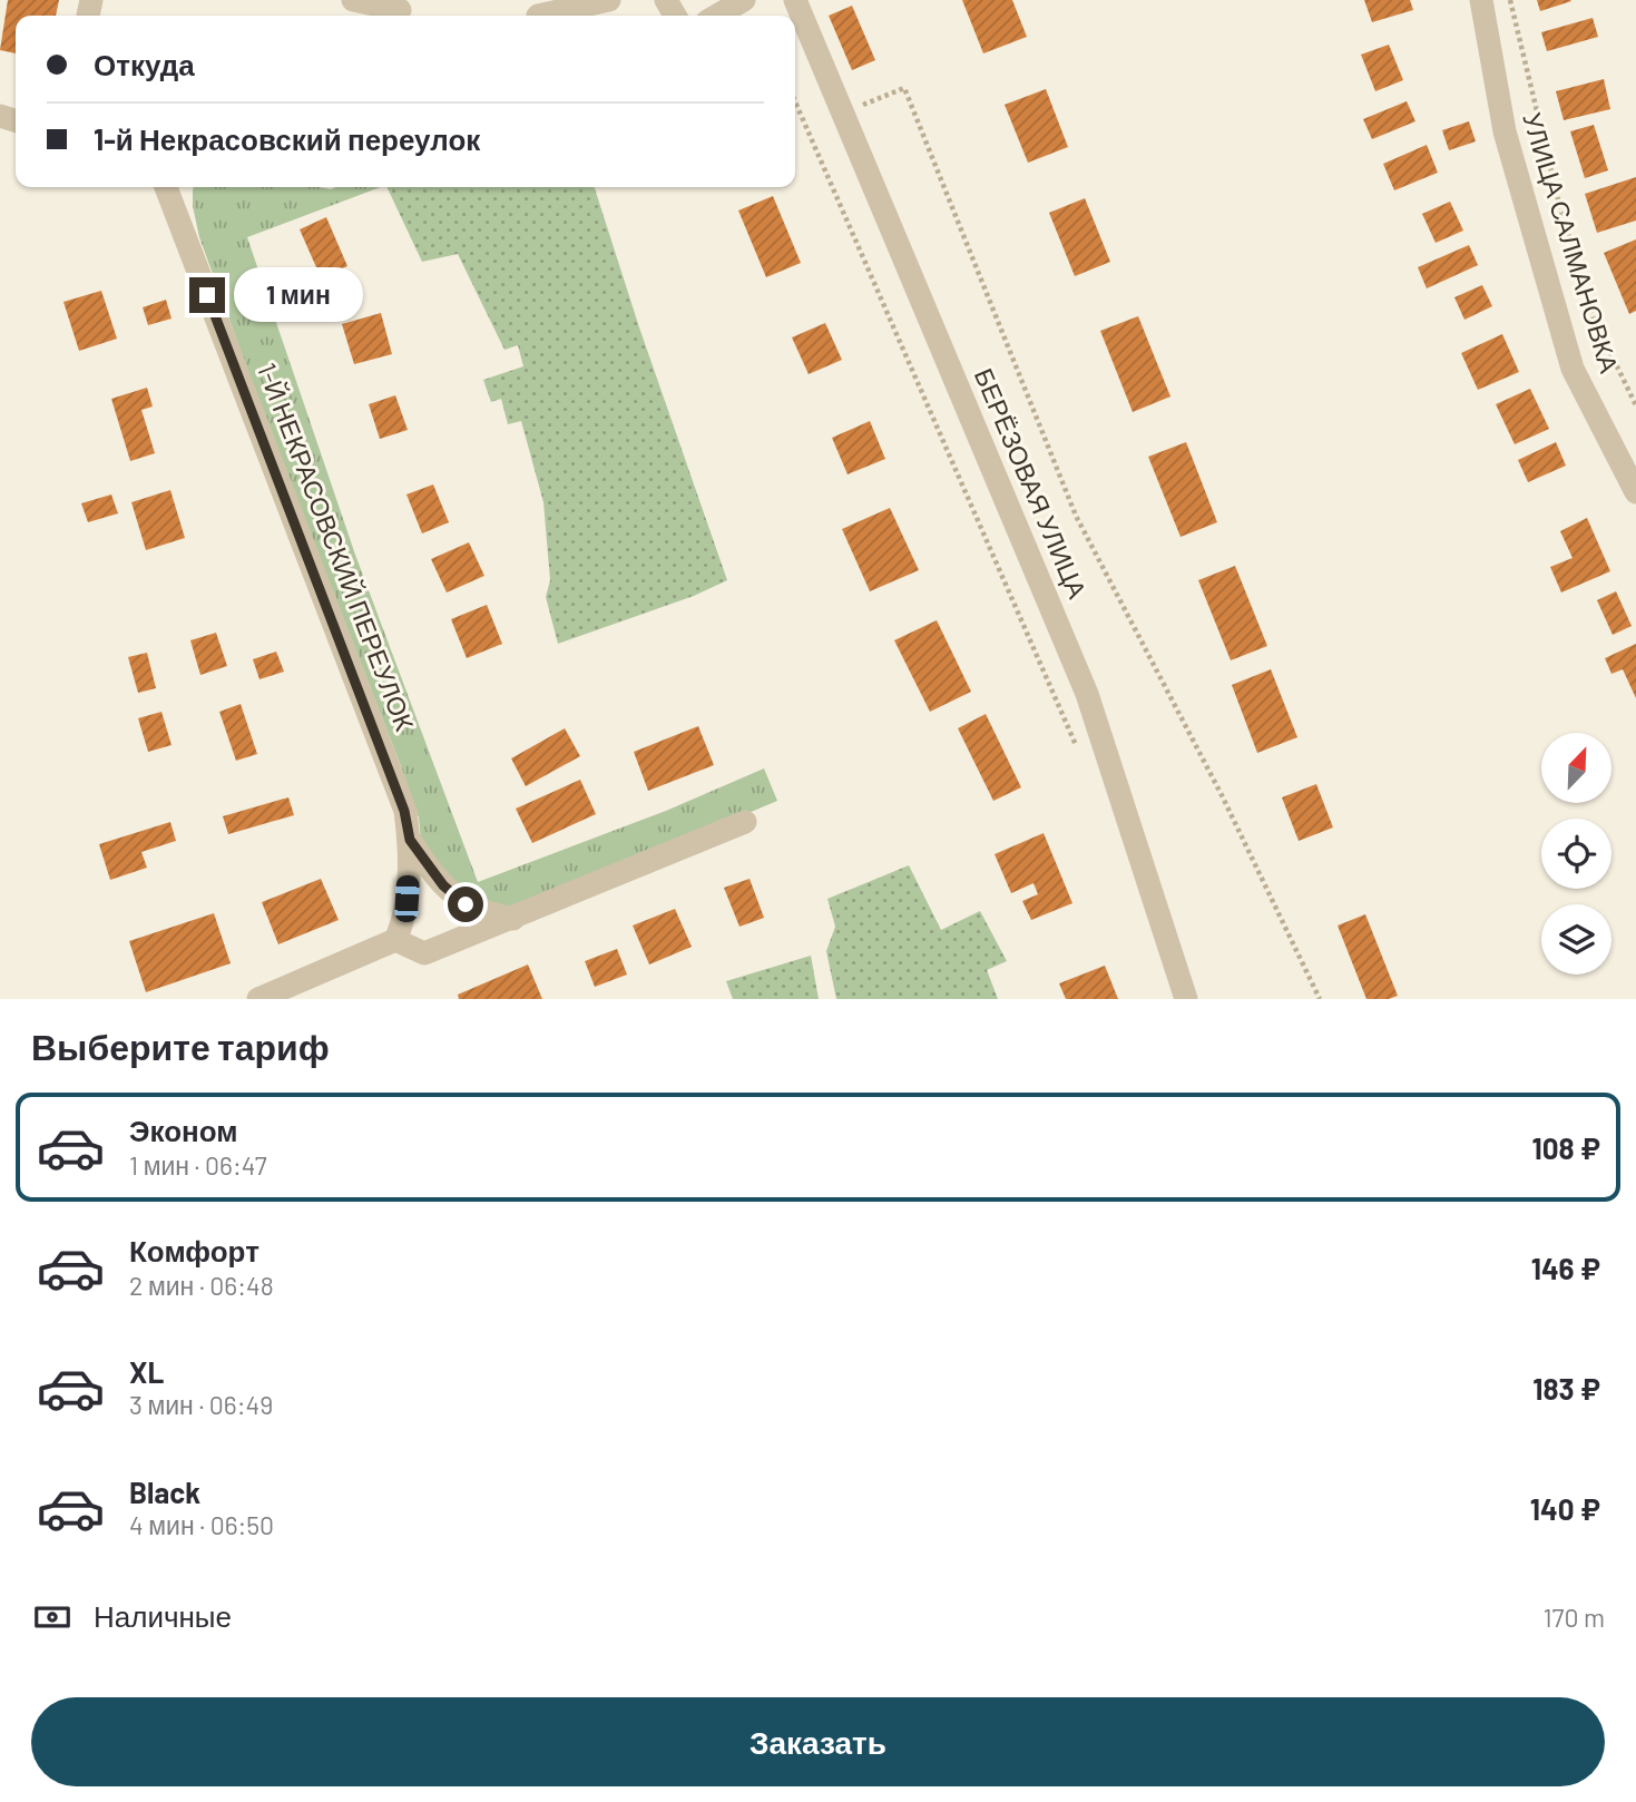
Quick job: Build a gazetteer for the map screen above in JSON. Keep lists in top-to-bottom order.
{
  "streets": {
    "street": ["УЛИЦА САЛМАНОВКА", "БЕРЁЗОВАЯ УЛИЦА", "1-Й НЕКРАСОВСКИЙ ПЕРЕУЛОК"]
  },
  "north": "top right",
  "page": {
    "banner": ["Откуда", "1-й Некрасовский переулок"],
    "bubble": "1 мин",
    "heading": "Выберите тариф",
    "list": [
      {
        "name": "Эконом",
        "note": "1 мин · 06:47",
        "value": "108 ₽"
      },
      {
        "name": "Комфорт",
        "note": "2 мин · 06:48",
        "value": "146 ₽"
      },
      {
        "name": "XL",
        "note": "3 мин · 06:49",
        "value": "183 ₽"
      },
      {
        "name": "Black",
        "note": "4 мин · 06:50",
        "value": "140 ₽"
      }
    ],
    "pay": ["Наличные", "170 m"],
    "buttons": "Заказать"
  }
}
